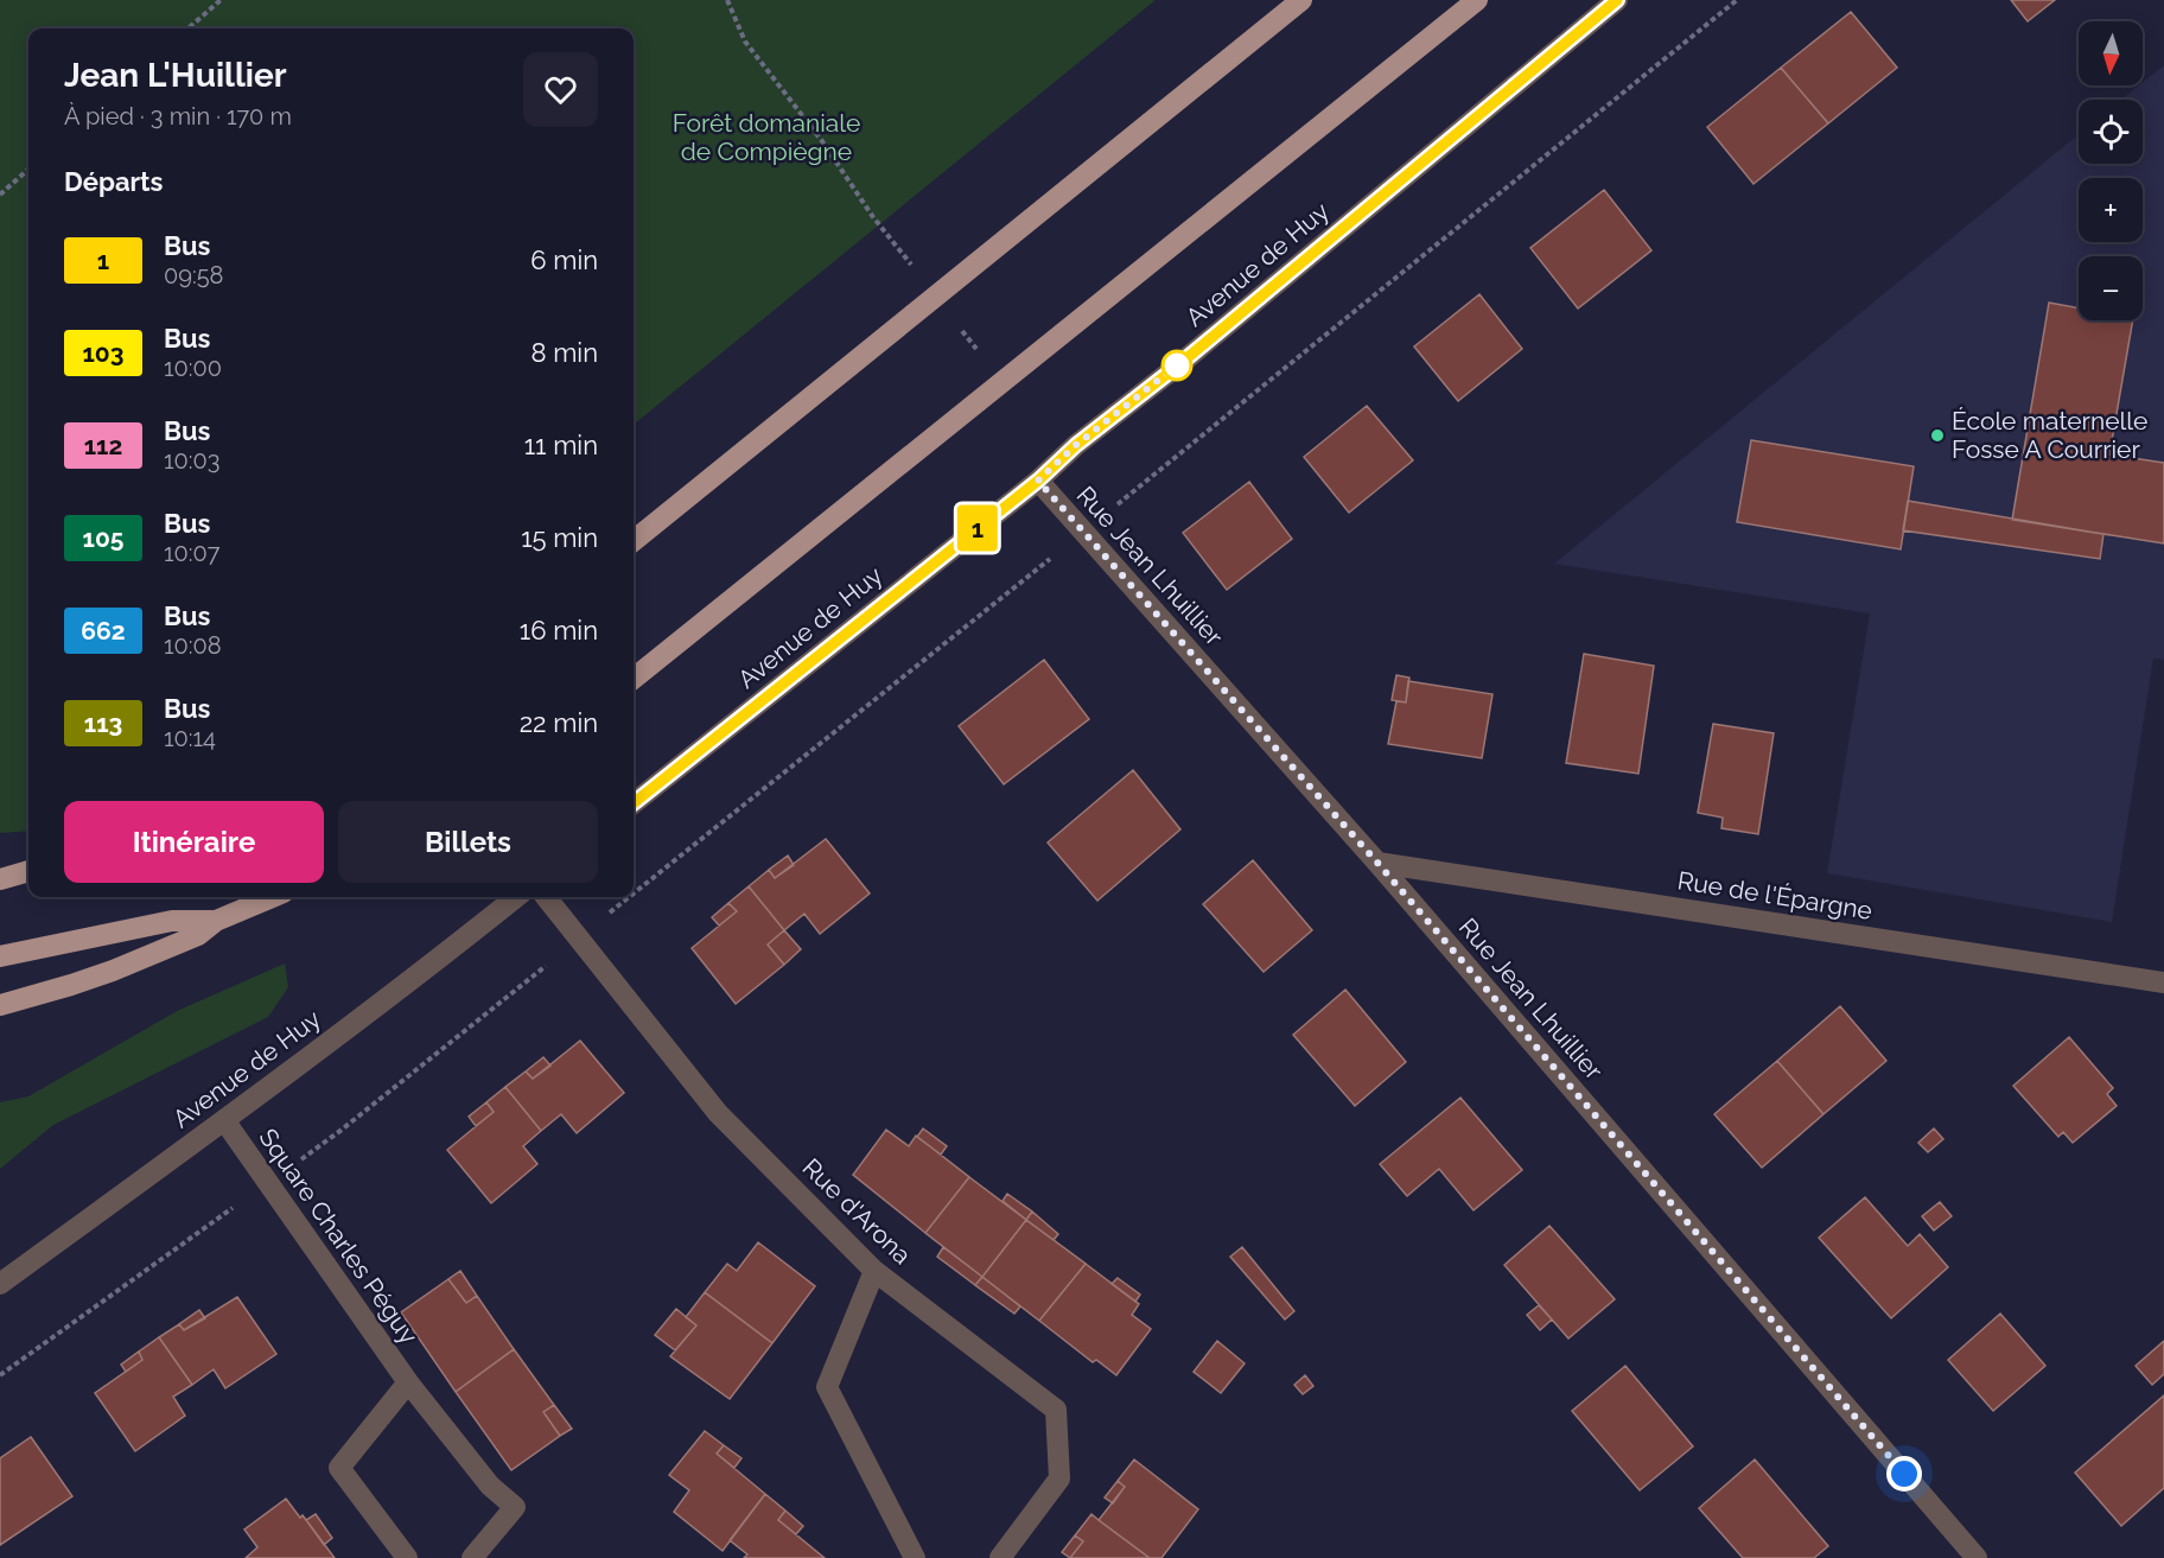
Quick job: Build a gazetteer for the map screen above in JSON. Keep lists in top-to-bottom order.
{
  "streets": {
    "street": [
      "Avenue de Huy",
      "Rue Jean Lhuillier",
      "Rue de l'Épargne",
      "Rue d'Arona",
      "Square Charles Péguy"
    ]
  },
  "crossings": [
    ["Avenue de Huy", "Rue Jean Lhuillier"],
    ["Avenue de Huy", "Square Charles Péguy"],
    ["Rue Jean Lhuillier", "Rue de l'Épargne"]
  ],
  "parks": ["Forêt domaniale de Compiègne"],
  "places": ["École maternelle Fosse A Courrier"],
  "lines": ["bus line 1"],
  "north": "bottom",
  "page": {
    "on_map": "1",
    "map_buttons": ["+", "−"],
    "heading": [
      ["Jean L'Huillier", "À pied · 3 min · 170 m"],
      "Départs"
    ],
    "list": [
      {
        "mark": "1",
        "name": "Bus",
        "note": "09:58",
        "value": "6 min"
      },
      {
        "mark": "103",
        "name": "Bus",
        "note": "10:00",
        "value": "8 min"
      },
      {
        "mark": "112",
        "name": "Bus",
        "note": "10:03",
        "value": "11 min"
      },
      {
        "mark": "105",
        "name": "Bus",
        "note": "10:07",
        "value": "15 min"
      },
      {
        "mark": "662",
        "name": "Bus",
        "note": "10:08",
        "value": "16 min"
      },
      {
        "mark": "113",
        "name": "Bus",
        "note": "10:14",
        "value": "22 min"
      }
    ],
    "buttons": ["Itinéraire", "Billets"]
  }
}
